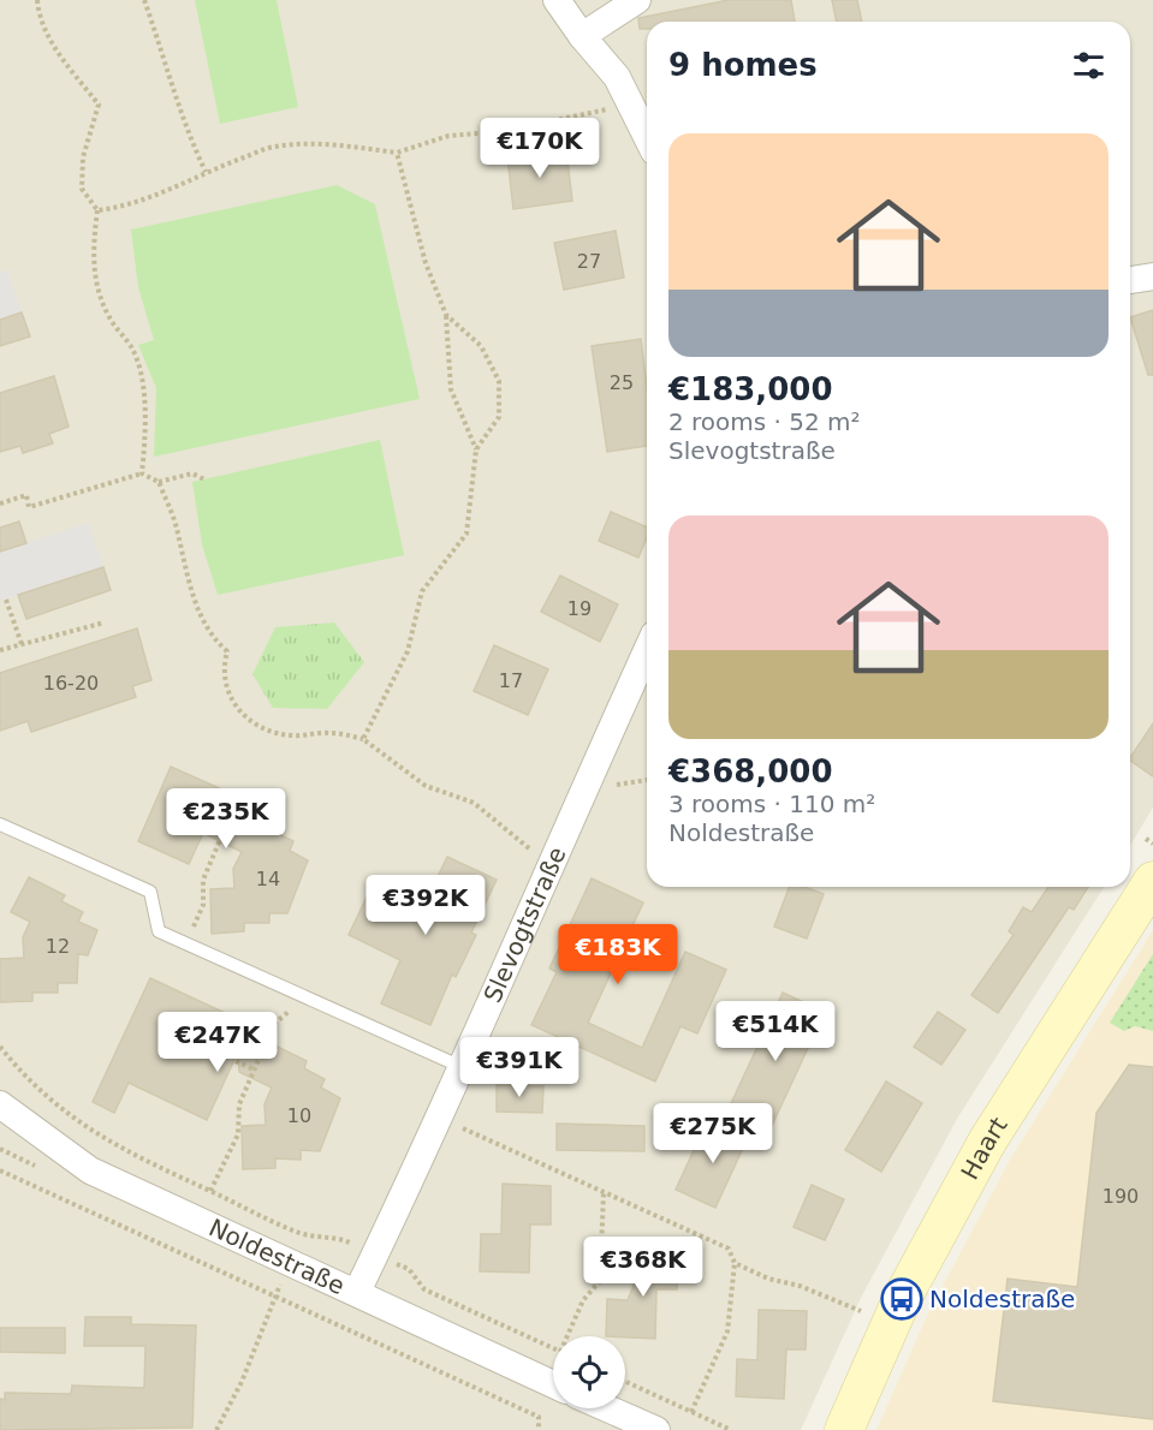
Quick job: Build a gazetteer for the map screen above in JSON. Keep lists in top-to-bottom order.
{
  "streets": {
    "main road": ["Haart"],
    "street": ["Slevogtstraße", "Noldestraße"]
  },
  "crossings": [
    ["Slevogtstraße", "Noldestraße"]
  ],
  "places": {
    "bus stop": ["Noldestraße"]
  },
  "house_numbers": [
    "27",
    "25",
    "19",
    "17",
    "16-20",
    "14",
    "12",
    "10",
    "190"
  ],
  "page": {
    "heading": "9 homes",
    "list": [
      {
        "name": "€183,000",
        "note": "2 rooms · 52 m² · Slevogtstraße"
      },
      {
        "name": "€368,000",
        "note": "3 rooms · 110 m² · Noldestraße"
      }
    ],
    "price": [
      "€170K",
      "€235K",
      "€392K",
      "€183K",
      "€514K",
      "€247K",
      "€391K",
      "€275K",
      "€368K"
    ]
  }
}
